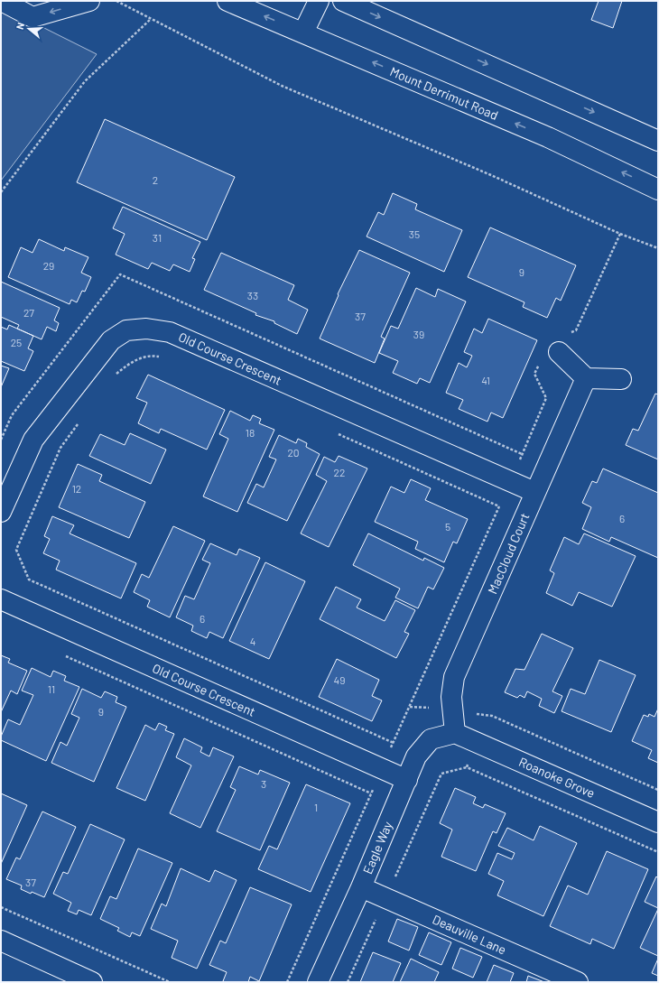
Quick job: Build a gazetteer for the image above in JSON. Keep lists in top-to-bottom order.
{
  "streets": {
    "street": [
      "Mount Derrimut Road",
      "Old Course Crescent",
      "MacCloud Court",
      "Roanoke Grove",
      "Eagle Way",
      "Deauville Lane"
    ]
  },
  "crossings": [
    ["Old Course Crescent", "MacCloud Court"],
    ["Old Course Crescent", "Eagle Way"],
    ["MacCloud Court", "Roanoke Grove"],
    ["MacCloud Court", "Eagle Way"],
    ["Roanoke Grove", "Eagle Way"],
    ["Eagle Way", "Deauville Lane"]
  ],
  "house_numbers": [
    "2",
    "35",
    "31",
    "29",
    "9",
    "33",
    "27",
    "37",
    "39",
    "25",
    "41",
    "18",
    "20",
    "22",
    "12",
    "6",
    "5",
    "6",
    "4",
    "49",
    "11",
    "9",
    "3",
    "1",
    "37"
  ],
  "north": "left"
}
